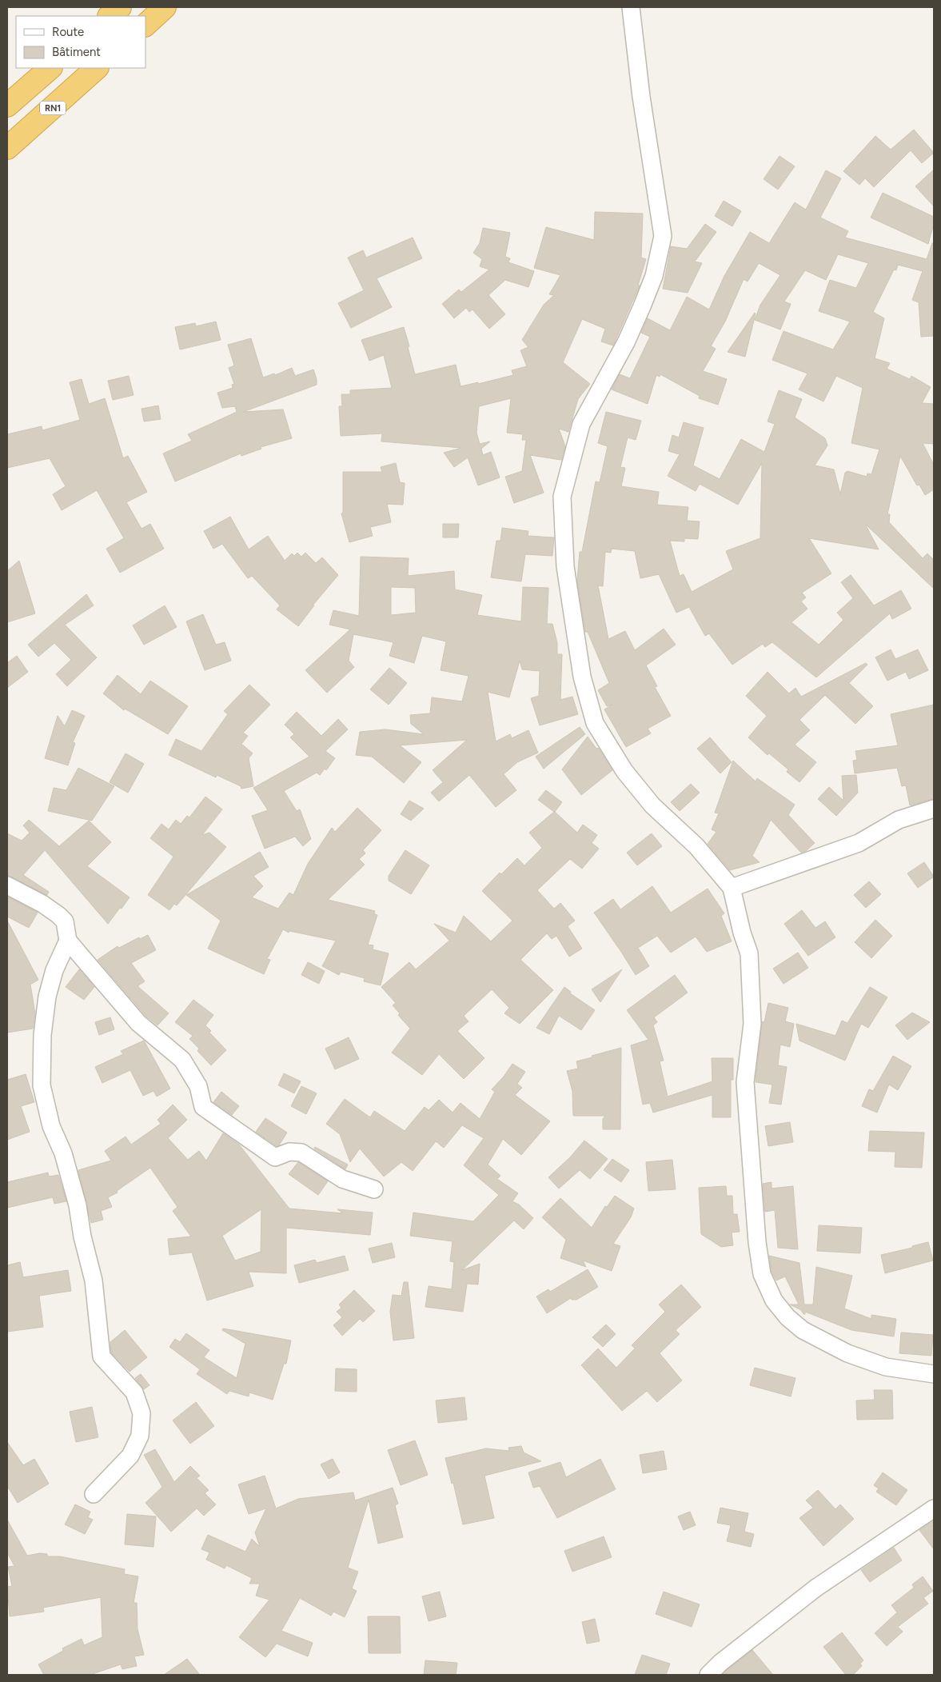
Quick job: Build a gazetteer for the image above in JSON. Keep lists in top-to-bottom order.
{
  "streets": {
    "highway": ["RN1"]
  },
  "legend": ["Route", "Bâtiment"]
}
